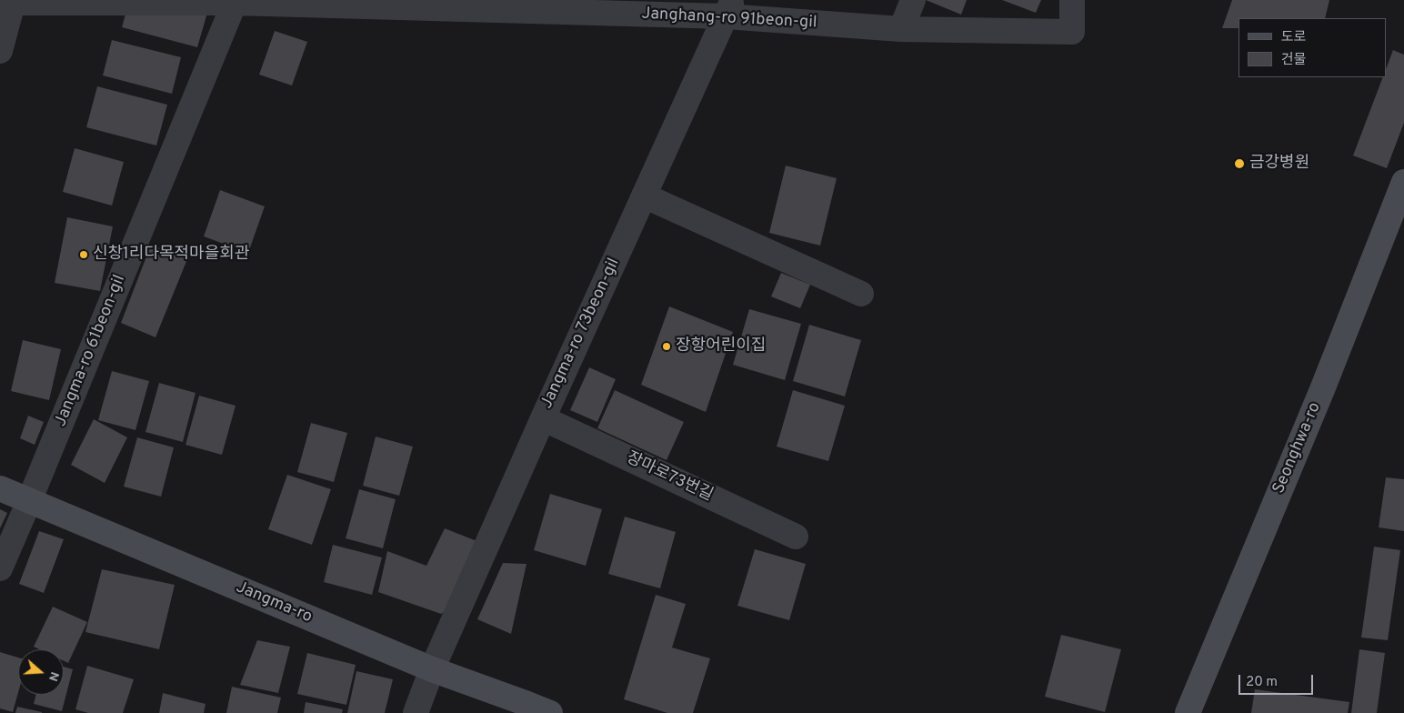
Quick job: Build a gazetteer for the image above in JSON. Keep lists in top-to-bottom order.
{
  "streets": {
    "main road": ["Seonghwa-ro", "Jangma-ro"],
    "street": [
      "Janghang-ro 91beon-gil",
      "Jangma-ro 73beon-gil",
      "Jangma-ro 61beon-gil",
      "장마로73번길"
    ]
  },
  "crossings": [
    ["Janghang-ro 91beon-gil", "Jangma-ro 73beon-gil"],
    ["Janghang-ro 91beon-gil", "Jangma-ro 61beon-gil"],
    ["Jangma-ro 73beon-gil", "장마로73번길"],
    ["Jangma-ro 73beon-gil", "Jangma-ro"],
    ["Jangma-ro 61beon-gil", "Jangma-ro"]
  ],
  "places": ["금강병원", "신창1리다목적마을회관", "장항어린이집"],
  "legend": ["도로", "건물"],
  "scale_bar": "20 m",
  "north": "right"
}
